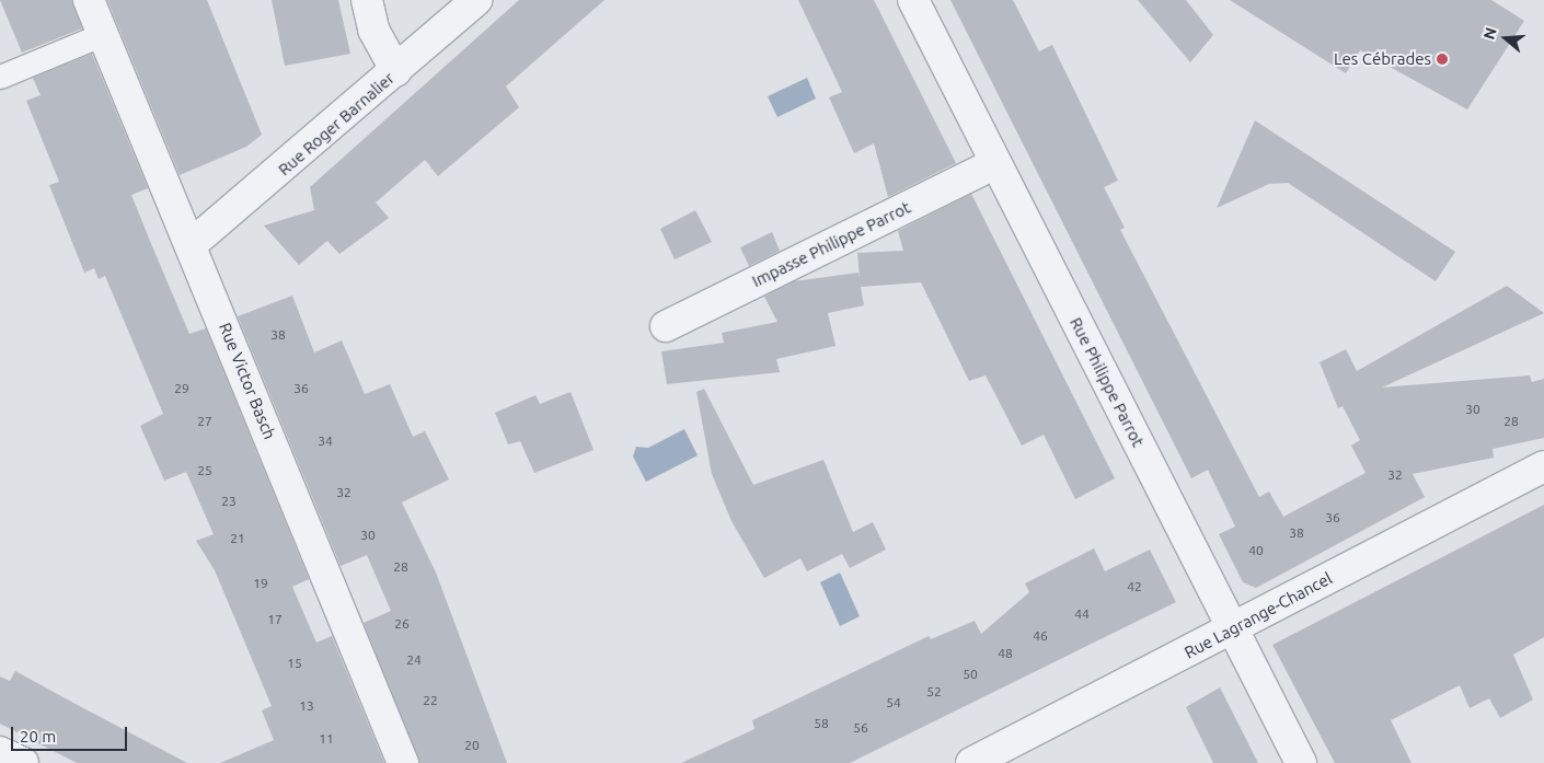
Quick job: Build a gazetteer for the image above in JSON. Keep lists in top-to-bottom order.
{
  "streets": {
    "street": [
      "Rue Roger Barnalier",
      "Impasse Philippe Parrot",
      "Rue Victor Basch",
      "Rue Philippe Parrot",
      "Rue Lagrange-Chancel"
    ]
  },
  "crossings": [
    ["Rue Roger Barnalier", "Rue Victor Basch"],
    ["Impasse Philippe Parrot", "Rue Philippe Parrot"],
    ["Rue Philippe Parrot", "Rue Lagrange-Chancel"]
  ],
  "places": ["Les Cébrades"],
  "house_numbers": [
    "38",
    "29",
    "36",
    "30",
    "27",
    "28",
    "34",
    "25",
    "32",
    "32",
    "23",
    "36",
    "38",
    "30",
    "21",
    "40",
    "28",
    "19",
    "42",
    "44",
    "17",
    "26",
    "46",
    "48",
    "24",
    "15",
    "50",
    "52",
    "22",
    "54",
    "13",
    "58",
    "56",
    "11",
    "20"
  ],
  "scale_bar": "20 m",
  "north": "left"
}
